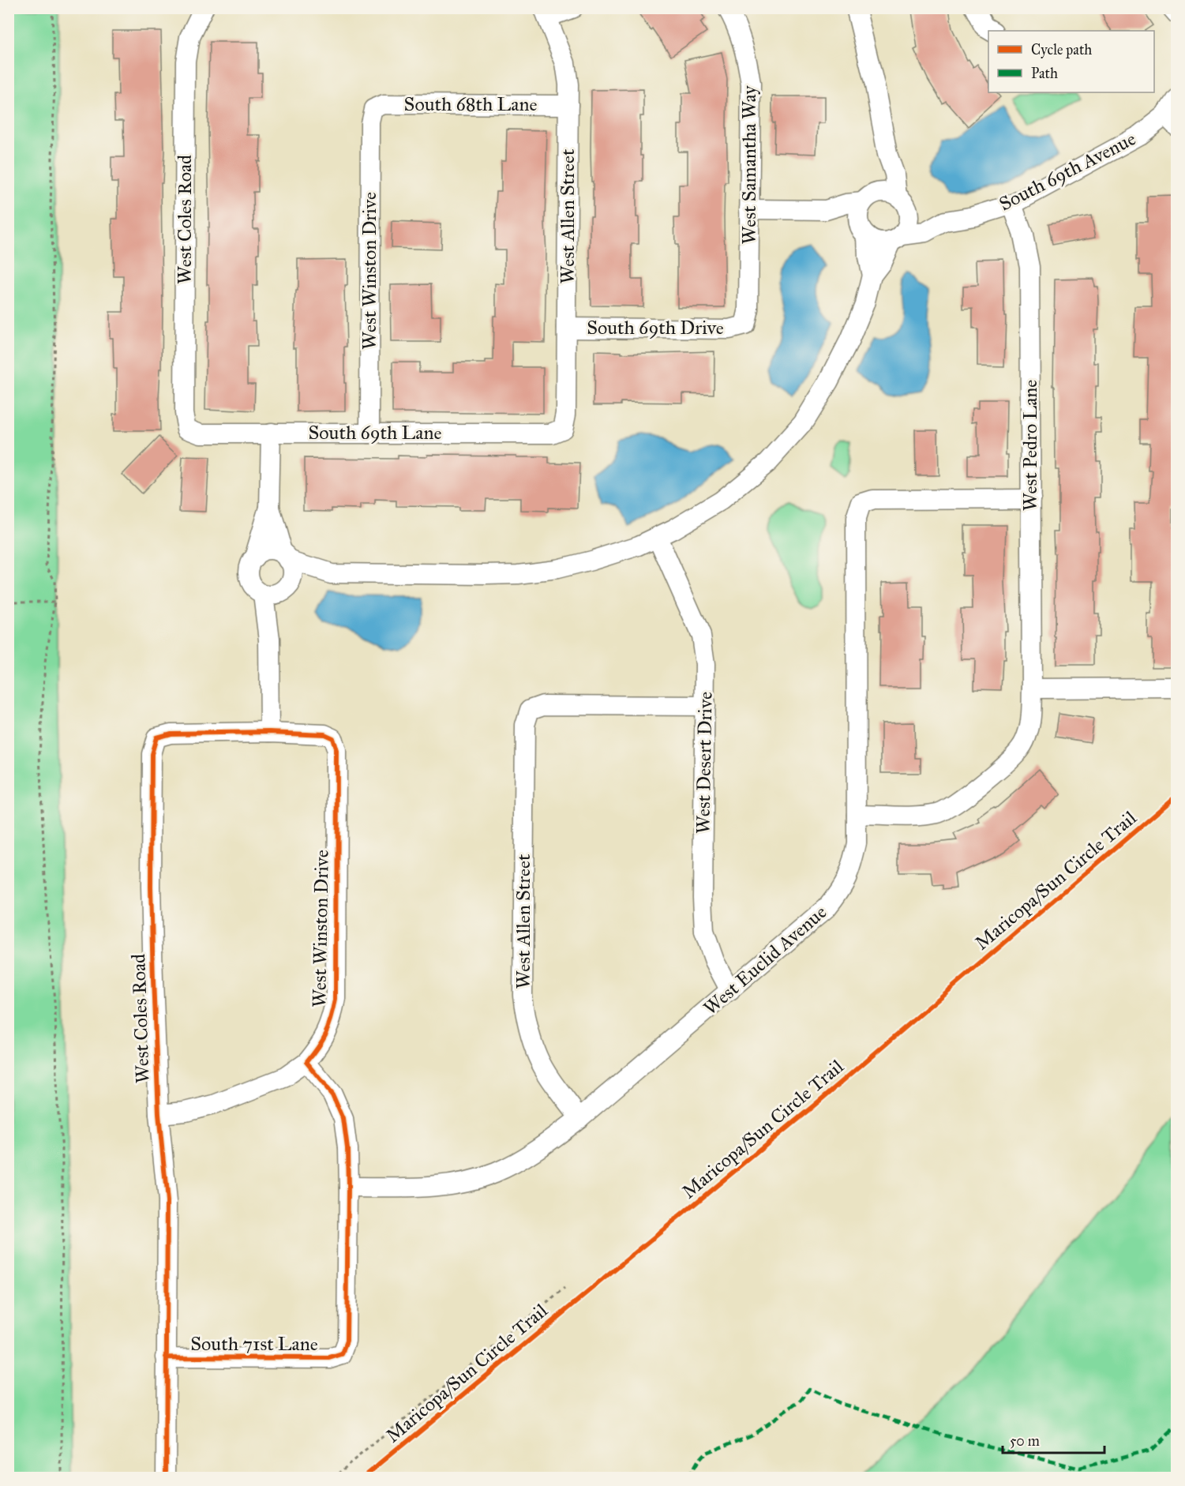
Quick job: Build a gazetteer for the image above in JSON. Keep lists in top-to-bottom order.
{
  "streets": {
    "street": [
      "South 68th Lane",
      "West Samantha Way",
      "South 69th Avenue",
      "West Allen Street",
      "West Coles Road",
      "West Winston Drive",
      "South 69th Drive",
      "South 69th Lane",
      "West Pedro Lane",
      "West Desert Drive",
      "West Euclid Avenue",
      "South 71st Lane"
    ],
    "cycle path": ["Maricopa/Sun Circle Trail"]
  },
  "crossings": [
    ["South 68th Lane", "West Allen Street"],
    ["South 68th Lane", "West Winston Drive"],
    ["West Samantha Way", "South 69th Drive"],
    ["South 69th Avenue", "West Pedro Lane"],
    ["West Allen Street", "South 69th Drive"],
    ["West Allen Street", "South 69th Lane"],
    ["West Allen Street", "West Desert Drive"],
    ["West Allen Street", "West Euclid Avenue"],
    ["West Coles Road", "West Winston Drive"],
    ["West Coles Road", "South 69th Lane"],
    ["West Coles Road", "South 71st Lane"],
    ["West Winston Drive", "South 69th Lane"],
    ["West Pedro Lane", "West Euclid Avenue"],
    ["West Desert Drive", "West Euclid Avenue"],
    ["West Euclid Avenue", "South 71st Lane"]
  ],
  "legend": ["Cycle path", "Path"],
  "scale_bar": "50 m"
}
